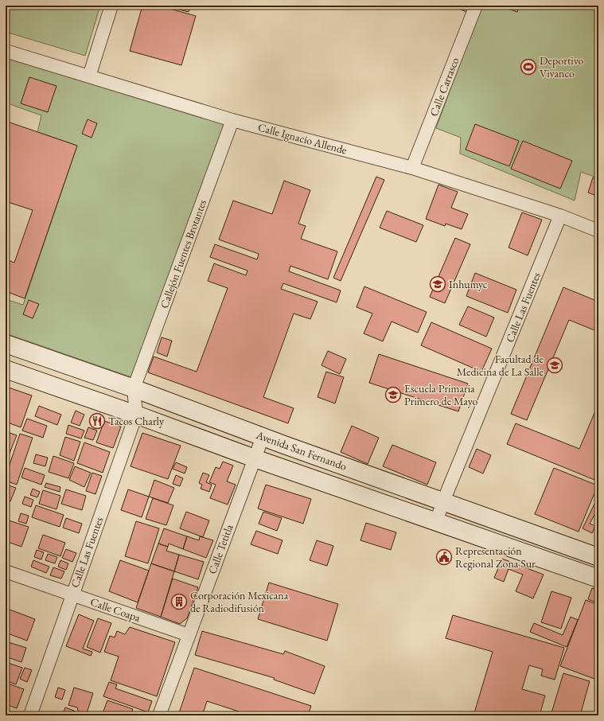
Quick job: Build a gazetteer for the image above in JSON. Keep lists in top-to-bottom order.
{
  "streets": {
    "main road": ["Avenida San Fernando"],
    "street": [
      "Calle Carrasco",
      "Calle Ignacio Allende",
      "Callejón Fuentes Brotantes",
      "Calle Las Fuentes",
      "Calle Tetitla",
      "Calle Coapa"
    ]
  },
  "crossings": [
    ["Calle Carrasco", "Calle Ignacio Allende"],
    ["Calle Ignacio Allende", "Callejón Fuentes Brotantes"],
    ["Calle Ignacio Allende", "Calle Las Fuentes"],
    ["Callejón Fuentes Brotantes", "Calle Las Fuentes"],
    ["Callejón Fuentes Brotantes", "Avenida San Fernando"],
    ["Calle Las Fuentes", "Avenida San Fernando"],
    ["Calle Las Fuentes", "Calle Coapa"],
    ["Avenida San Fernando", "Calle Tetitla"],
    ["Calle Tetitla", "Calle Coapa"]
  ],
  "places": {
    "sports": ["Deportivo Vivanco"],
    "school or university": ["Inhumyc", "Facultad de Medicina de La Salle", "Escuela Primaria Primero de Mayo"],
    "restaurant": ["Tacos Charly"],
    "public building": ["Representación Regional Zona Sur"],
    "building": ["Corporación Mexicana de Radiodifusión"]
  }
}
